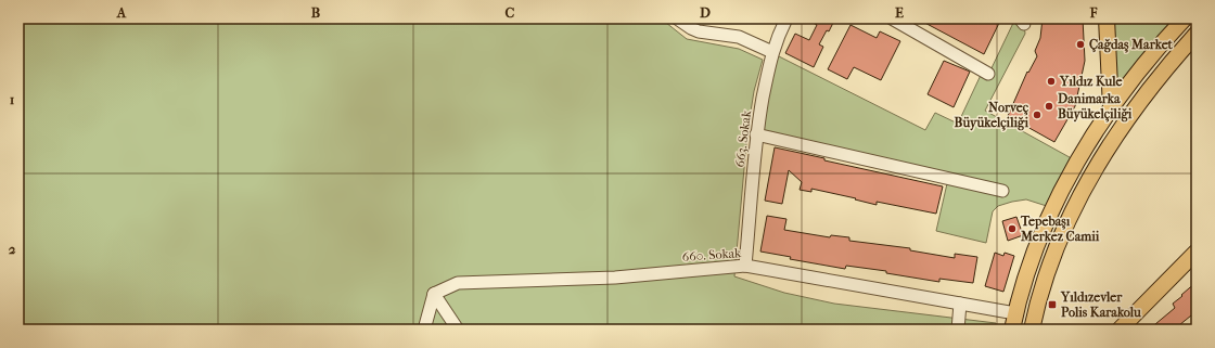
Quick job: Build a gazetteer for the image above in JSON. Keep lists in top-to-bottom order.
{
  "streets": {
    "street": ["663. Sokak", "660. Sokak"]
  },
  "crossings": [
    ["663. Sokak", "660. Sokak"]
  ],
  "places": {
    "other": [
      "Çağdaş Market",
      "Yıldız Kule",
      "Danimarka Büyükelçiliği",
      "Norveç Büyükelçiliği",
      "Tepebaşı Merkez Camii"
    ],
    "transit": ["Yıldızevler Polis Karakolu"]
  },
  "grid": {
    "columns": [
      "A",
      "B",
      "C",
      "D",
      "E",
      "F"
    ],
    "rows": ["1", "2"]
  }
}
